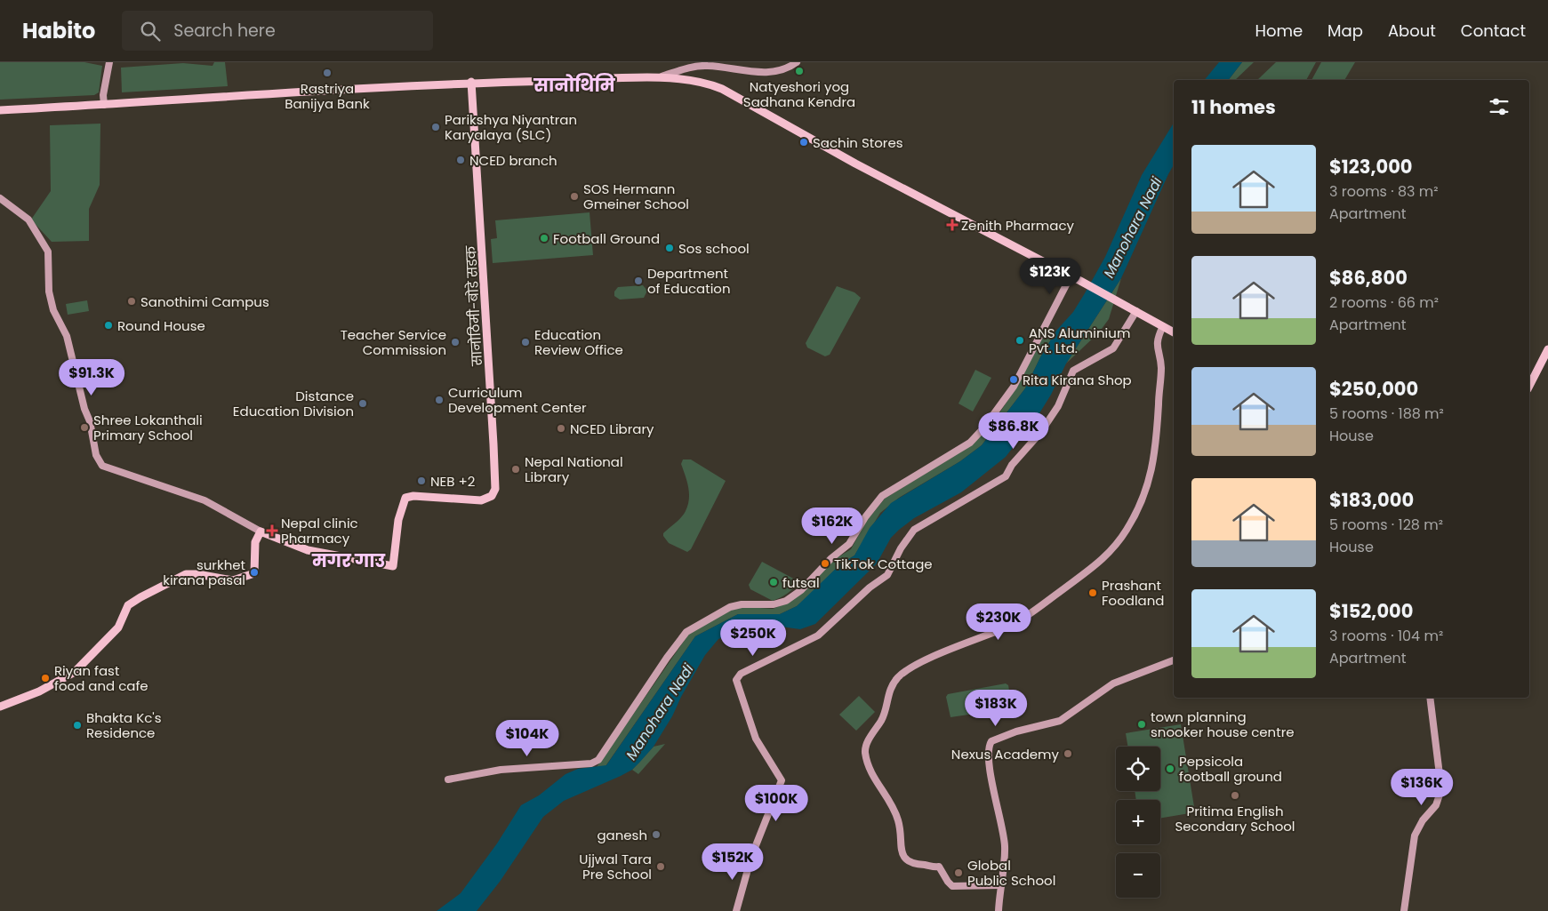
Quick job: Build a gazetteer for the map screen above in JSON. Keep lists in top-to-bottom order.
{
  "streets": {
    "main road": ["सानोठिमी-बोडे सडक"]
  },
  "districts": ["सानोथिमि", "मगर गाउ"],
  "water": ["Manohara Nadi"],
  "places": {
    "other": [
      "Natyeshori yog Sadhana Kendra",
      "Rastriya Banijya Bank",
      "Parikshya Niyantran Karyalaya (SLC)",
      "Sachin Stores",
      "NCED branch",
      "SOS Hermann Gmeiner School",
      "Football Ground",
      "Sos school",
      "Department of Education",
      "Sanothimi Campus",
      "Round House",
      "ANS Aluminium Pvt. Ltd.",
      "Teacher Service Commission",
      "Education Review Office",
      "Rita Kirana Shop",
      "Curriculum Development Center",
      "Distance Education Division",
      "Shree Lokanthali Primary School",
      "NCED Library",
      "Nepal National Library",
      "NEB +2",
      "TikTok Cottage",
      "surkhet kirana pasal",
      "futsal",
      "Prashant Foodland",
      "Riyan fast food and cafe",
      "town planning snooker house centre",
      "Bhakta Kc's Residence",
      "Nexus Academy",
      "Pepsicola football ground",
      "Pritima English Secondary School",
      "ganesh",
      "Ujjwal Tara Pre School",
      "Global Public School"
    ],
    "health": ["Zenith Pharmacy", "Nepal clinic Pharmacy"]
  },
  "page": {
    "header": "Habito",
    "search": "Search here",
    "nav": [
      "Home",
      "Map",
      "About",
      "Contact"
    ],
    "heading": "11 homes",
    "list": [
      {
        "name": "$123,000",
        "note": "3 rooms · 83 m² · Apartment"
      },
      {
        "name": "$86,800",
        "note": "2 rooms · 66 m² · Apartment"
      },
      {
        "name": "$250,000",
        "note": "5 rooms · 188 m² · House"
      },
      {
        "name": "$183,000",
        "note": "5 rooms · 128 m² · House"
      },
      {
        "name": "$152,000",
        "note": "3 rooms · 104 m² · Apartment"
      }
    ],
    "price": [
      "$123K",
      "$91.3K",
      "$86.8K",
      "$162K",
      "$230K",
      "$250K",
      "$183K",
      "$104K",
      "$136K",
      "$100K",
      "$152K"
    ],
    "map_buttons": ["+", "−"]
  }
}
